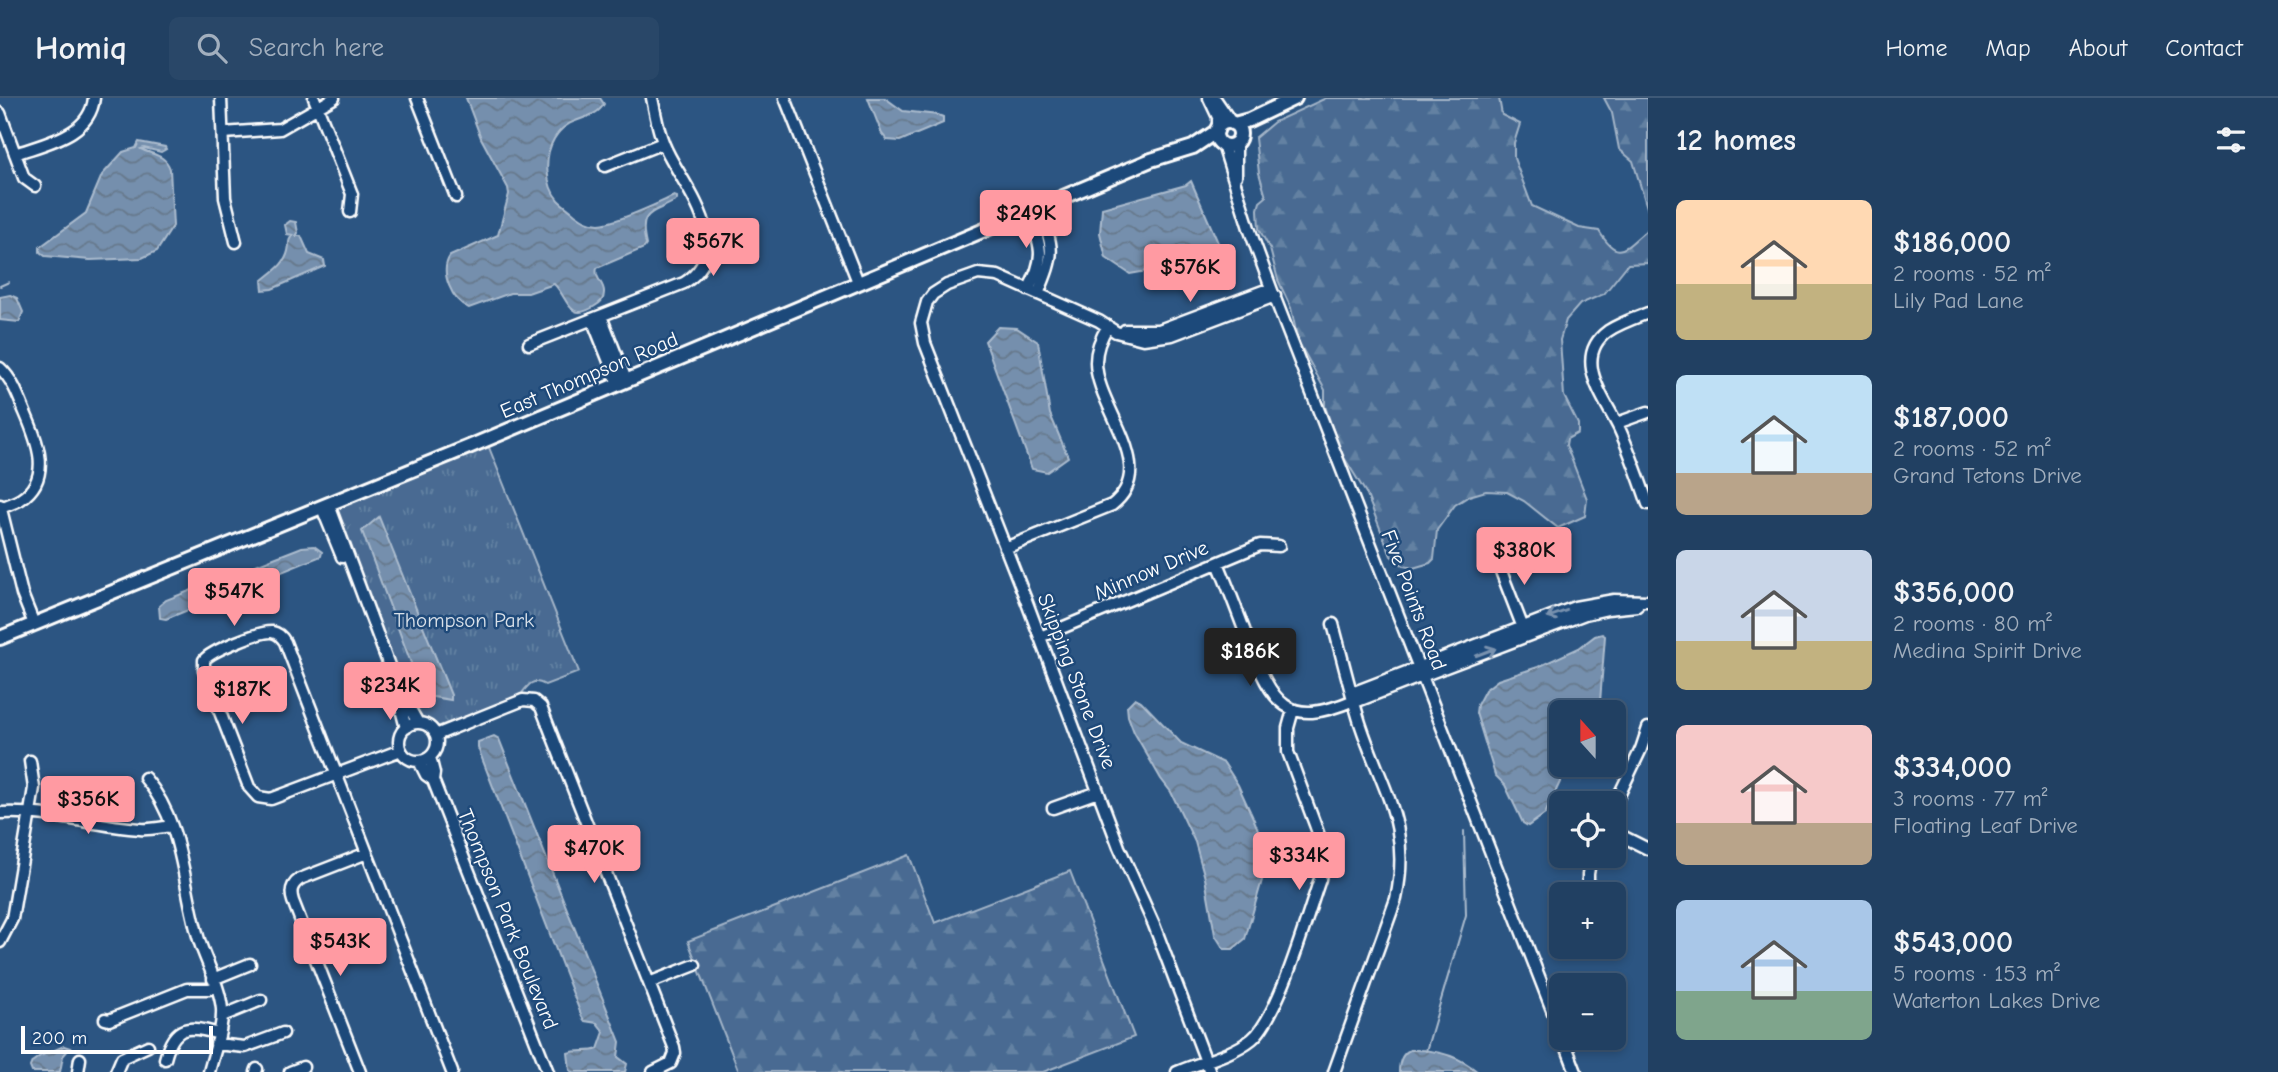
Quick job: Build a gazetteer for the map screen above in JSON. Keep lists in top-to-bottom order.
{
  "streets": {
    "main road": ["East Thompson Road"],
    "street": [
      "Minnow Drive",
      "Five Points Road",
      "Skipping Stone Drive",
      "Thompson Park Boulevard"
    ]
  },
  "crossings": [
    ["East Thompson Road", "Five Points Road"],
    ["Minnow Drive", "Skipping Stone Drive"]
  ],
  "parks": ["Thompson Park"],
  "scale_bar": "200 m",
  "north": "top",
  "page": {
    "header": "Homiq",
    "search": "Search here",
    "nav": [
      "Home",
      "Map",
      "About",
      "Contact"
    ],
    "heading": "12 homes",
    "list": [
      {
        "name": "$186,000",
        "note": "2 rooms · 52 m² · Lily Pad Lane"
      },
      {
        "name": "$187,000",
        "note": "2 rooms · 52 m² · Grand Tetons Drive"
      },
      {
        "name": "$356,000",
        "note": "2 rooms · 80 m² · Medina Spirit Drive"
      },
      {
        "name": "$334,000",
        "note": "3 rooms · 77 m² · Floating Leaf Drive"
      },
      {
        "name": "$543,000",
        "note": "5 rooms · 153 m² · Waterton Lakes Drive"
      }
    ],
    "price": [
      "$249K",
      "$567K",
      "$576K",
      "$380K",
      "$547K",
      "$186K",
      "$234K",
      "$187K",
      "$356K",
      "$470K",
      "$334K",
      "$543K"
    ],
    "map_buttons": ["+", "−"],
    "scale": "200 m"
  }
}
